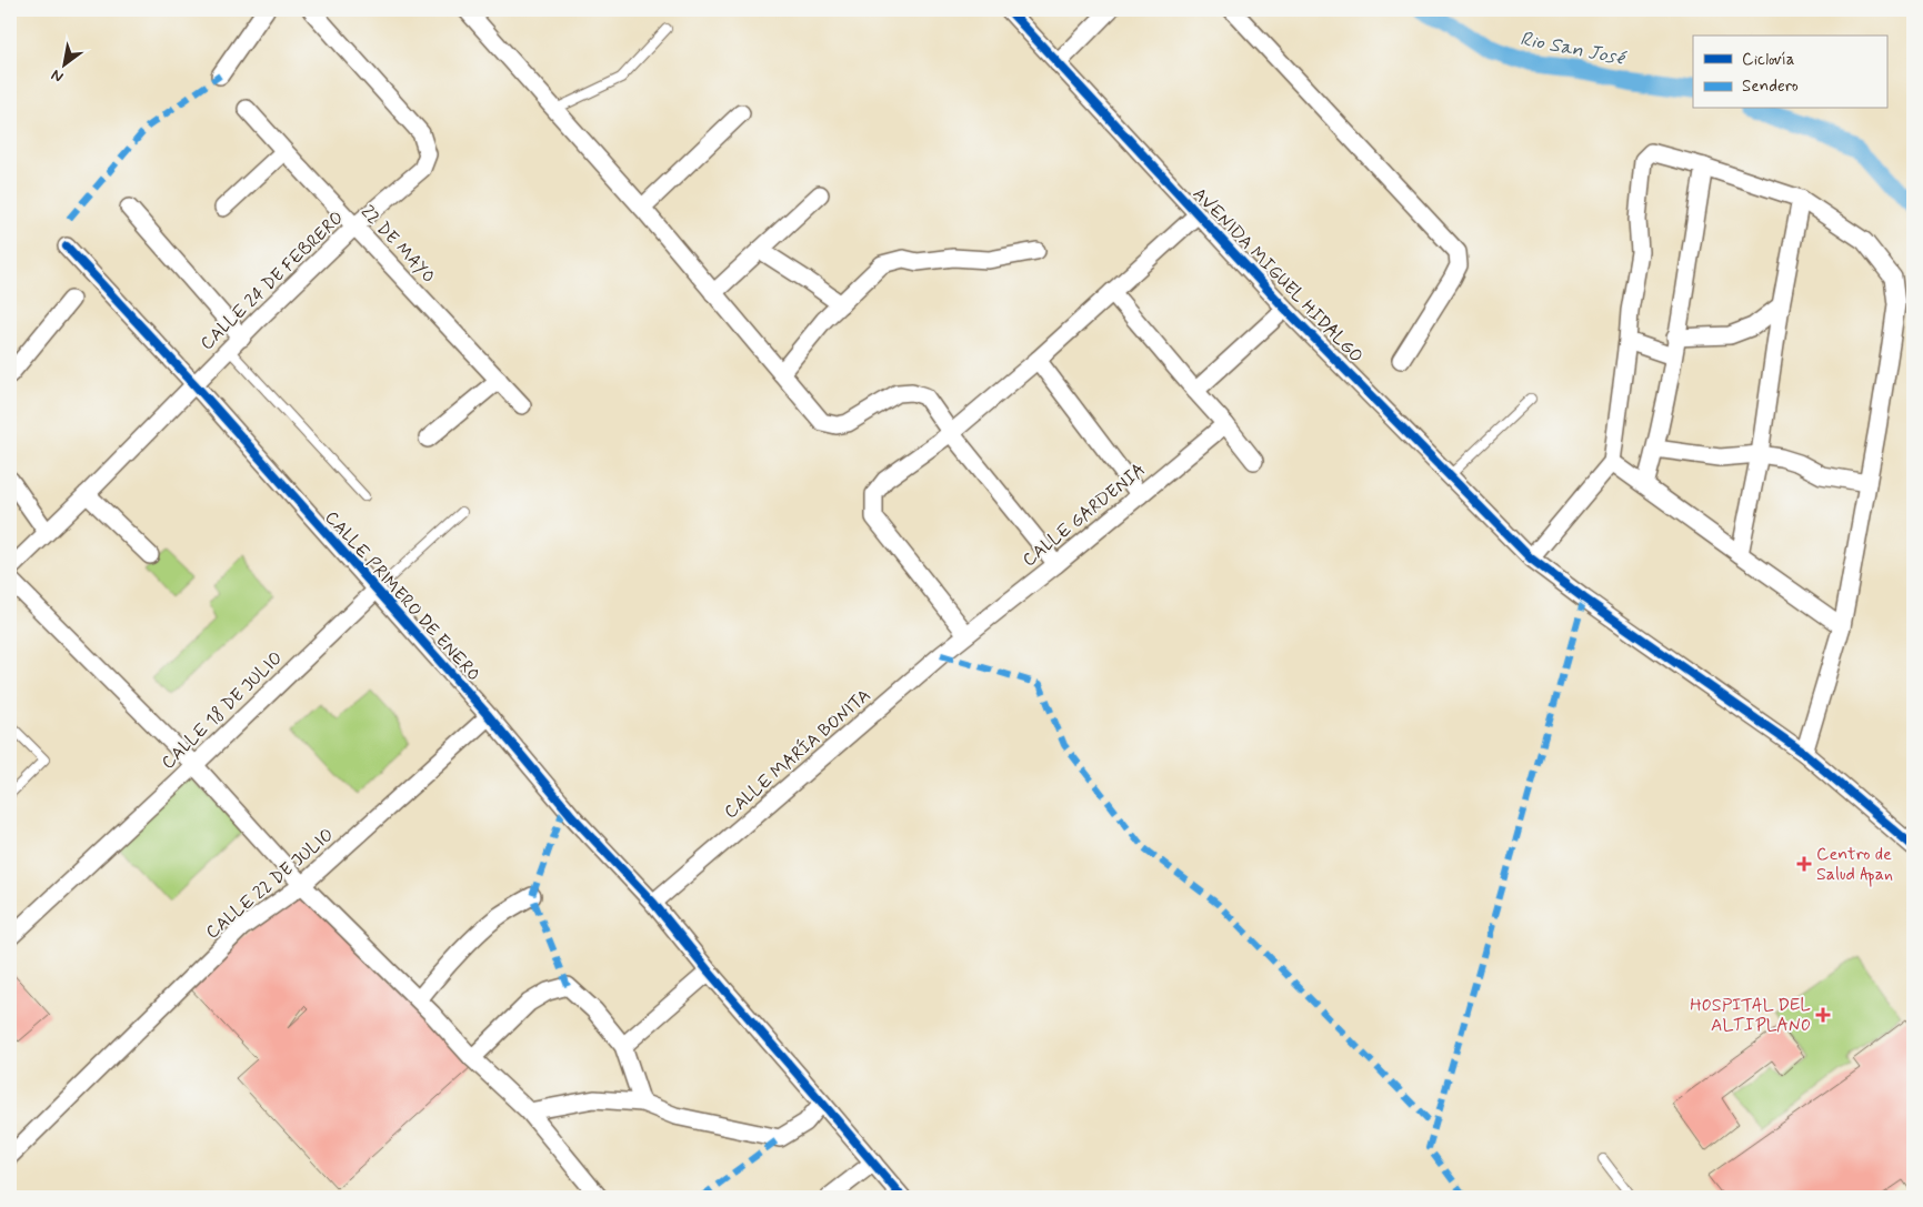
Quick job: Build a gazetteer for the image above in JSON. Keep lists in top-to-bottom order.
{
  "streets": {
    "street": [
      "22 DE MAYO",
      "AVENIDA MIGUEL HIDALGO",
      "CALLE 24 DE FEBRERO",
      "CALLE GARDENIA",
      "CALLE PRIMERO DE ENERO",
      "CALLE 18 DE JULIO",
      "CALLE MARÍA BONITA",
      "CALLE 22 DE JULIO"
    ]
  },
  "crossings": [
    ["22 DE MAYO", "CALLE 24 DE FEBRERO"],
    ["CALLE 24 DE FEBRERO", "CALLE PRIMERO DE ENERO"],
    ["CALLE GARDENIA", "CALLE MARÍA BONITA"],
    ["CALLE PRIMERO DE ENERO", "CALLE 18 DE JULIO"],
    ["CALLE PRIMERO DE ENERO", "CALLE MARÍA BONITA"],
    ["CALLE PRIMERO DE ENERO", "CALLE 22 DE JULIO"]
  ],
  "water": ["Rio San José"],
  "places": {
    "health": ["Centro de Salud Apan", "H0SPITAL DEL ALTIPLAN0"]
  },
  "legend": ["Ciclovía", "Sendero"],
  "north": "bottom left"
}
